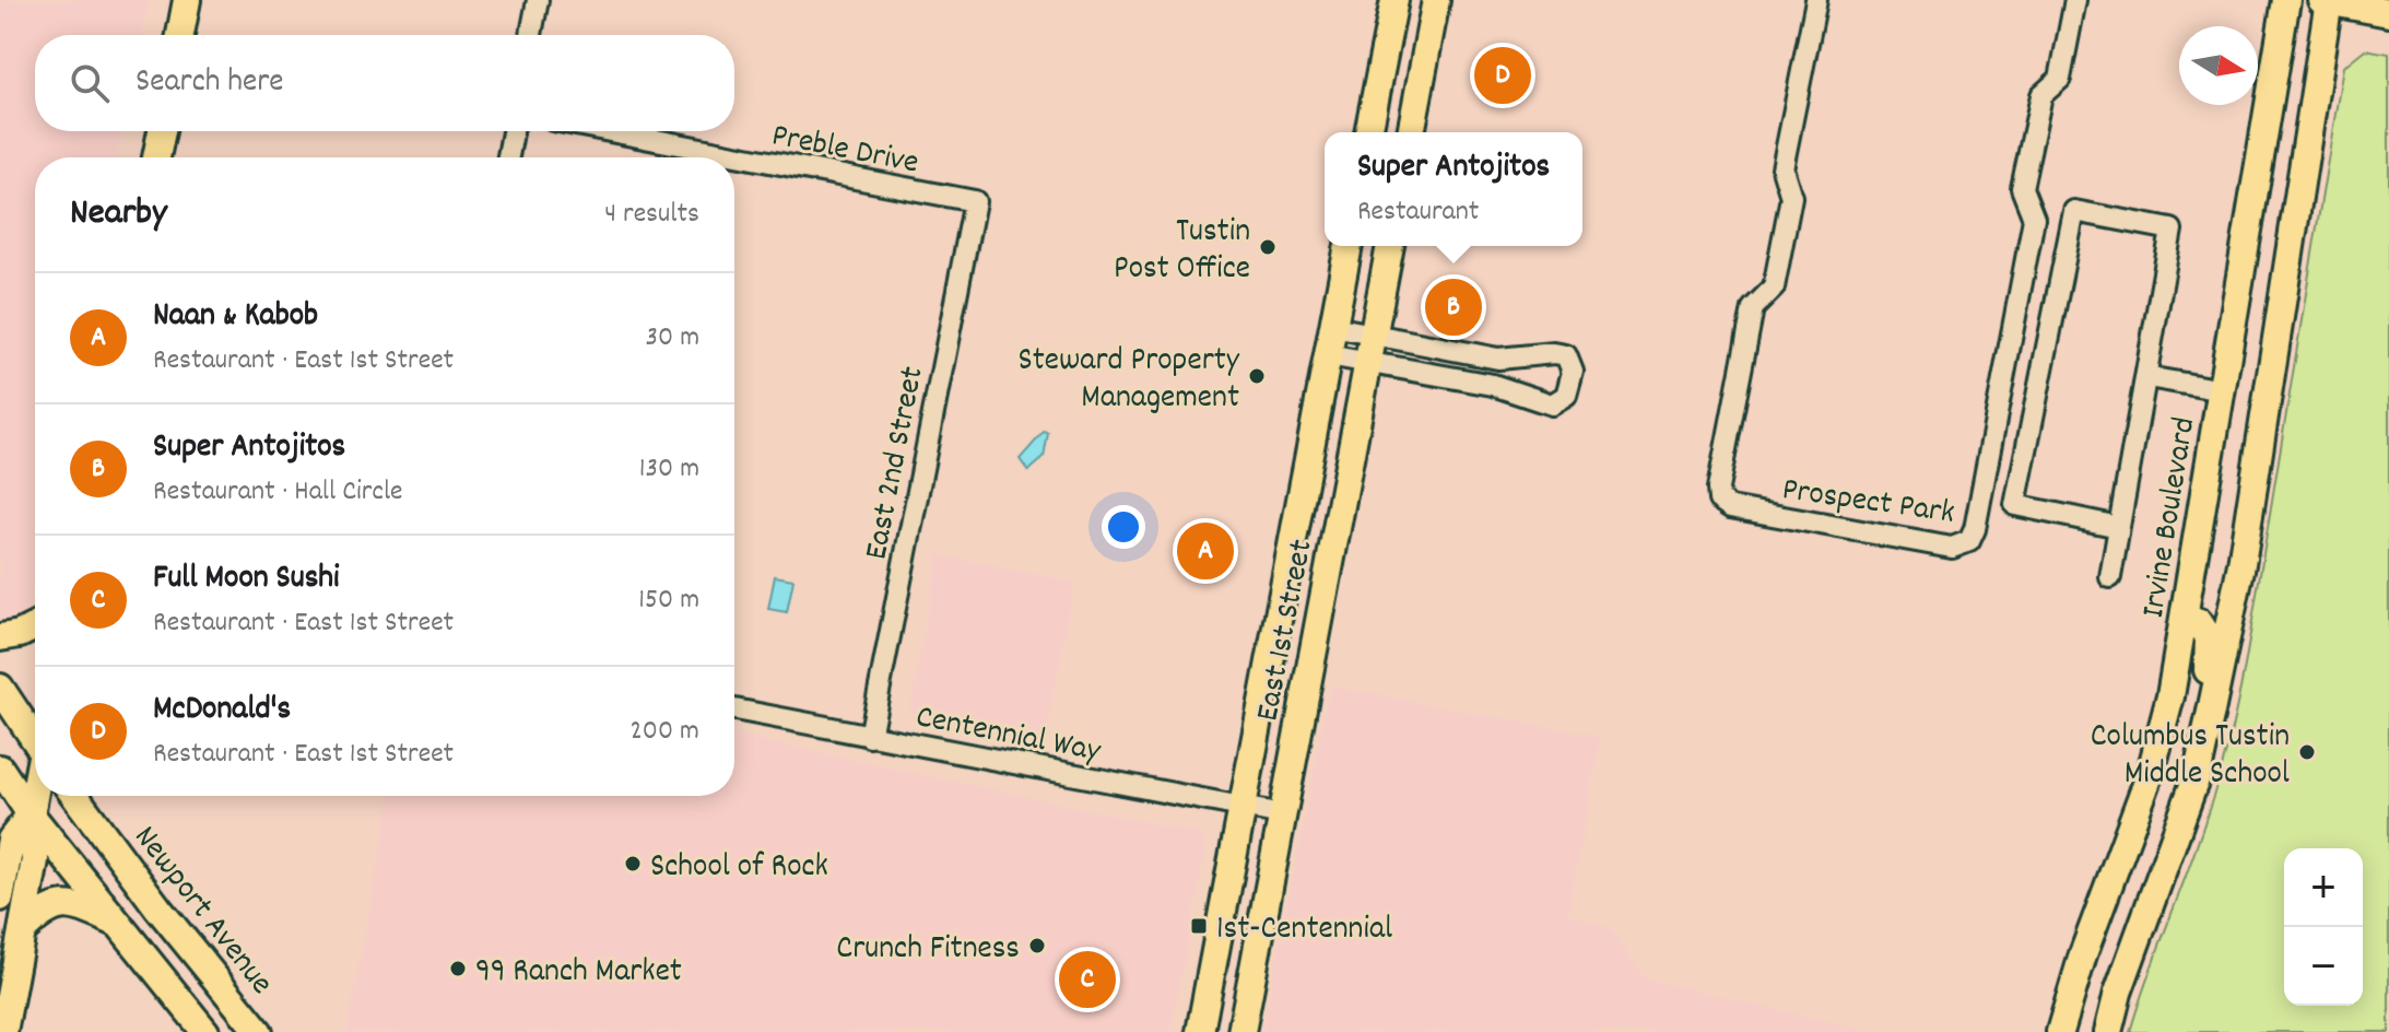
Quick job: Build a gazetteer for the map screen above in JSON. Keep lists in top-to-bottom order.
{
  "streets": {
    "main road": ["Irvine Boulevard", "East 1st Street", "Newport Avenue"],
    "street": [
      "Preble Drive",
      "East 2nd Street",
      "Prospect Park",
      "Centennial Way"
    ]
  },
  "crossings": [
    ["Preble Drive", "East 2nd Street"],
    ["East 2nd Street", "Centennial Way"],
    ["East 1st Street", "Centennial Way"]
  ],
  "places": {
    "other": [
      "Tustin Post Office",
      "Steward Property Management",
      "Columbus Tustin Middle School",
      "School of Rock",
      "Crunch Fitness",
      "99 Ranch Market"
    ],
    "transit": ["1st-Centennial"]
  },
  "north": "right",
  "page": {
    "search": "Search here",
    "pins": [
      "D",
      "B",
      "A",
      "C"
    ],
    "popup": ["Super Antojitos", "Restaurant"],
    "heading": ["Nearby", "4 results"],
    "list": [
      {
        "mark": "A",
        "name": "Naan & Kabob",
        "note": "Restaurant · East 1st Street",
        "value": "30 m"
      },
      {
        "mark": "B",
        "name": "Super Antojitos",
        "note": "Restaurant · Hall Circle",
        "value": "130 m"
      },
      {
        "mark": "C",
        "name": "Full Moon Sushi",
        "note": "Restaurant · East 1st Street",
        "value": "150 m"
      },
      {
        "mark": "D",
        "name": "McDonald's",
        "note": "Restaurant · East 1st Street",
        "value": "200 m"
      }
    ],
    "map_buttons": ["+", "−"]
  }
}
